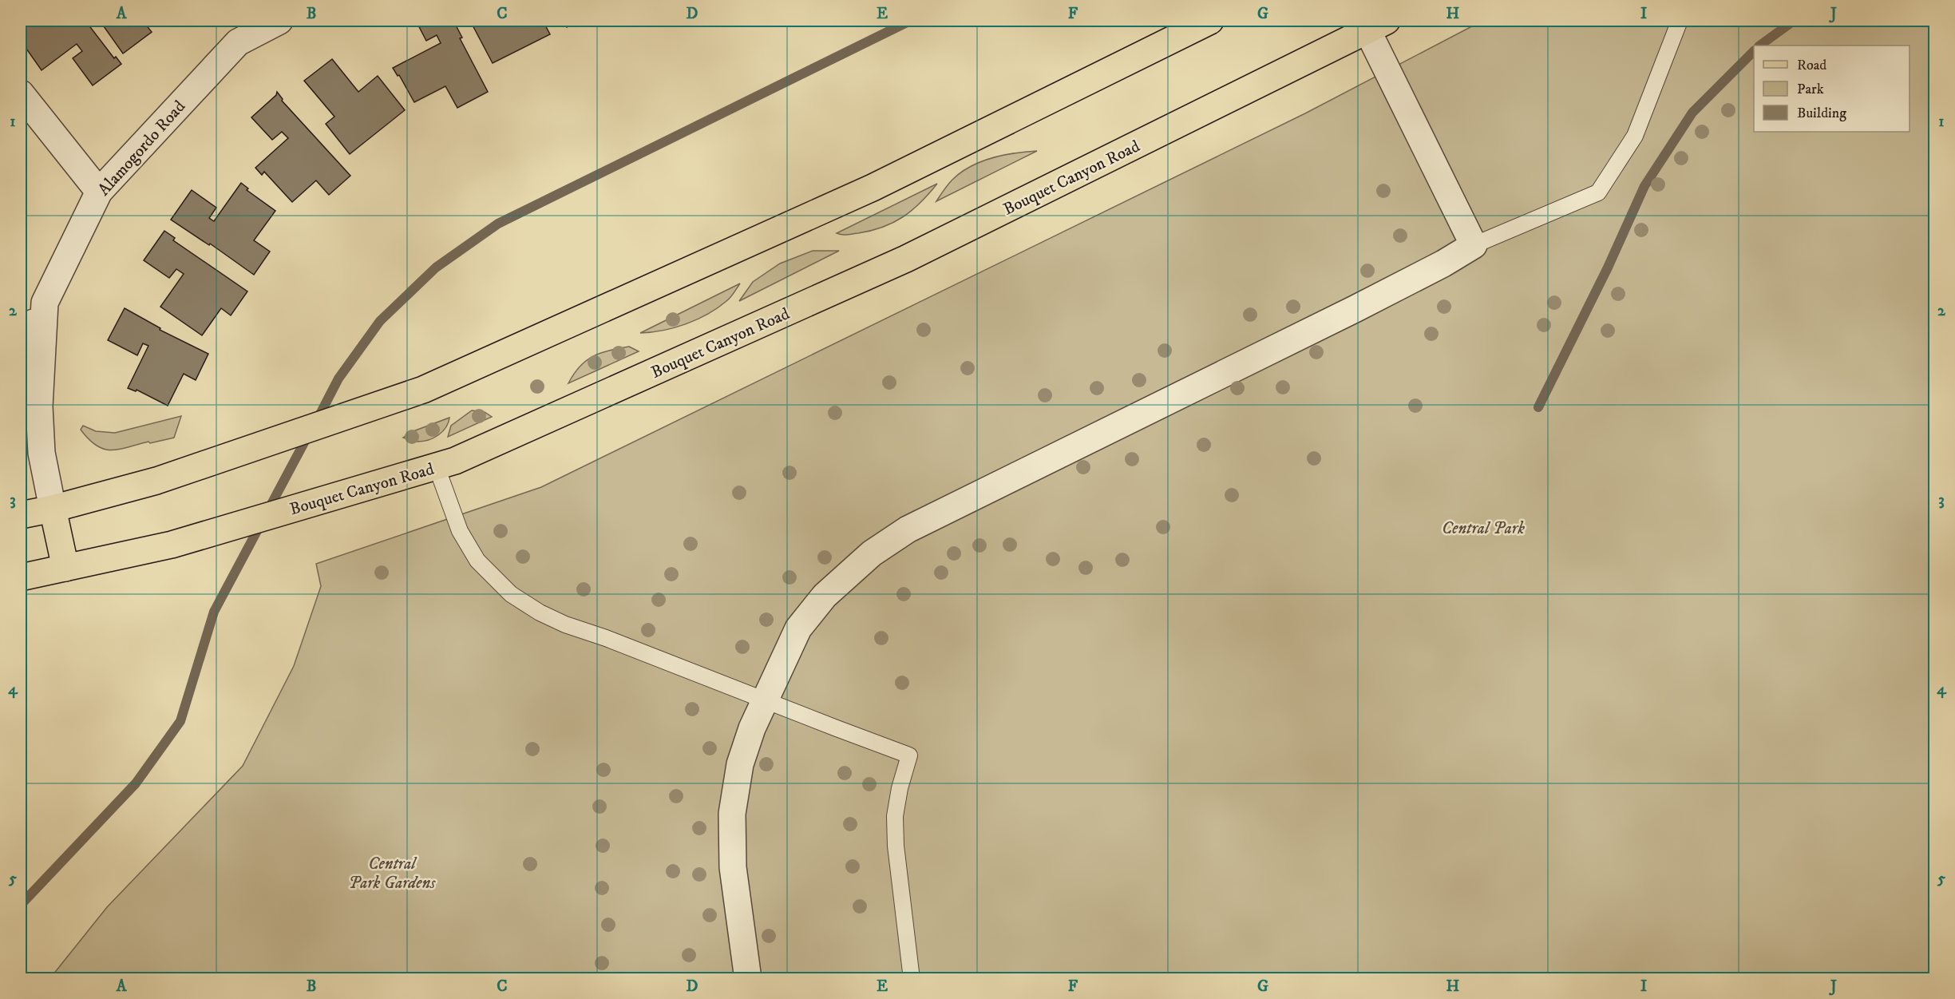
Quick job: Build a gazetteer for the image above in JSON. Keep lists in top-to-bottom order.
{
  "streets": {
    "main road": ["Bouquet Canyon Road"],
    "street": ["Alamogordo Road"]
  },
  "parks": ["Central Park", "Central Park Gardens"],
  "legend": ["Road", "Park", "Building"],
  "grid": {
    "columns": [
      "A",
      "B",
      "C",
      "D",
      "E",
      "F",
      "G",
      "H",
      "I",
      "J"
    ],
    "rows": [
      "1",
      "2",
      "3",
      "4",
      "5"
    ]
  }
}
